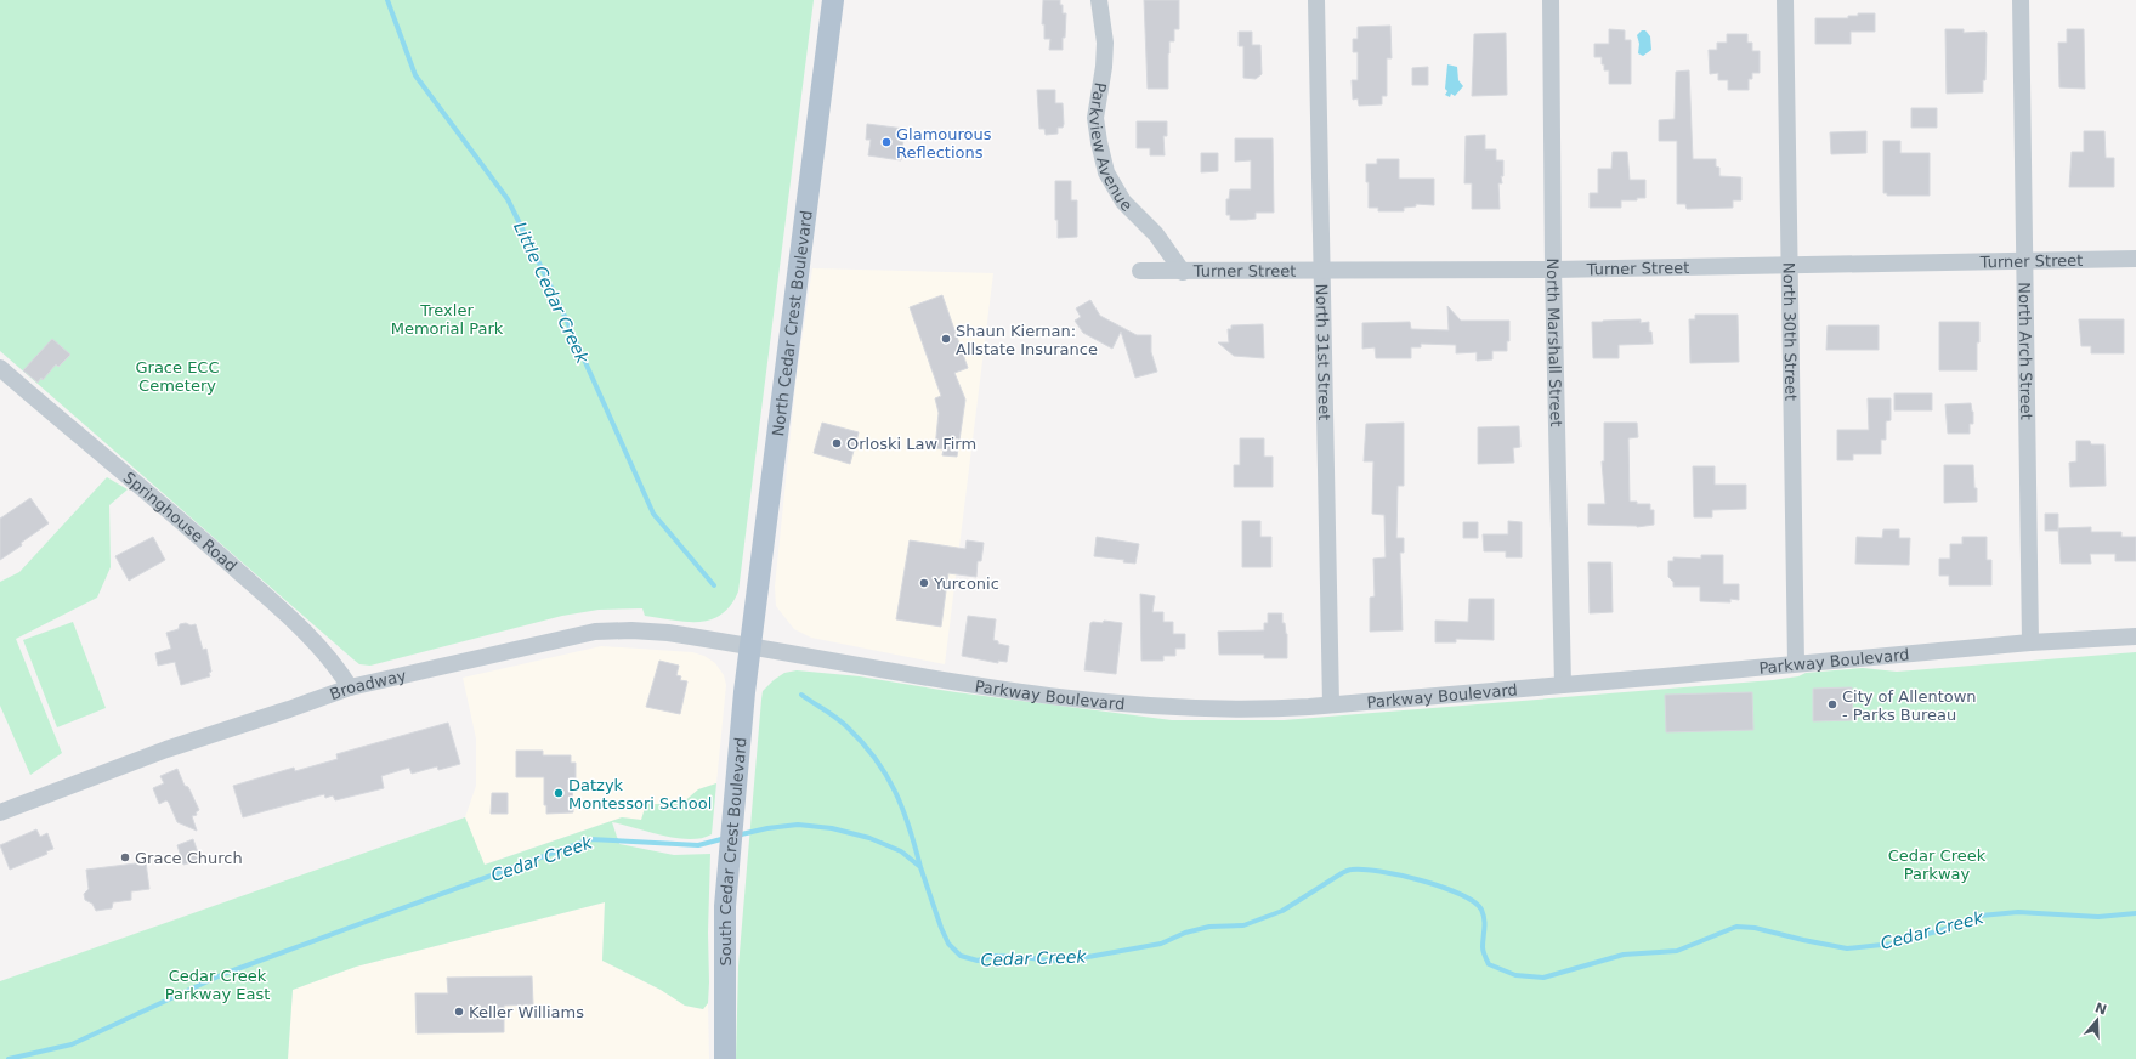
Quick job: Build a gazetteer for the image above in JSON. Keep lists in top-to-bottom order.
{
  "streets": {
    "main road": ["North Cedar Crest Boulevard", "South Cedar Crest Boulevard"],
    "street": [
      "Parkview Avenue",
      "Turner Street",
      "North 30th Street",
      "North Marshall Street",
      "North Arch Street",
      "North 31st Street",
      "Springhouse Road",
      "Parkway Boulevard",
      "Broadway"
    ]
  },
  "crossings": [
    ["Parkview Avenue", "Turner Street"],
    ["Turner Street", "North 30th Street"],
    ["Turner Street", "North Marshall Street"],
    ["Turner Street", "North Arch Street"],
    ["Turner Street", "North 31st Street"],
    ["North Cedar Crest Boulevard", "Parkway Boulevard"],
    ["North Cedar Crest Boulevard", "Broadway"],
    ["North Cedar Crest Boulevard", "South Cedar Crest Boulevard"],
    ["North 30th Street", "Parkway Boulevard"],
    ["North Marshall Street", "Parkway Boulevard"],
    ["North Arch Street", "Parkway Boulevard"],
    ["North 31st Street", "Parkway Boulevard"],
    ["Springhouse Road", "Broadway"],
    ["Parkway Boulevard", "Broadway"],
    ["Parkway Boulevard", "South Cedar Crest Boulevard"],
    ["Broadway", "South Cedar Crest Boulevard"]
  ],
  "water": ["Little Cedar Creek", "Cedar Creek"],
  "parks": [
    "Trexler Memorial Park",
    "Grace ECC Cemetery",
    "Cedar Creek Parkway",
    "Cedar Creek Parkway East"
  ],
  "places": [
    "Glamourous Reflections",
    "Shaun Kiernan: Allstate Insurance",
    "Orloski Law Firm",
    "Yurconic",
    "City of Allentown - Parks Bureau",
    "Datzyk Montessori School",
    "Grace Church",
    "Keller Williams"
  ],
  "north": "top"
}
